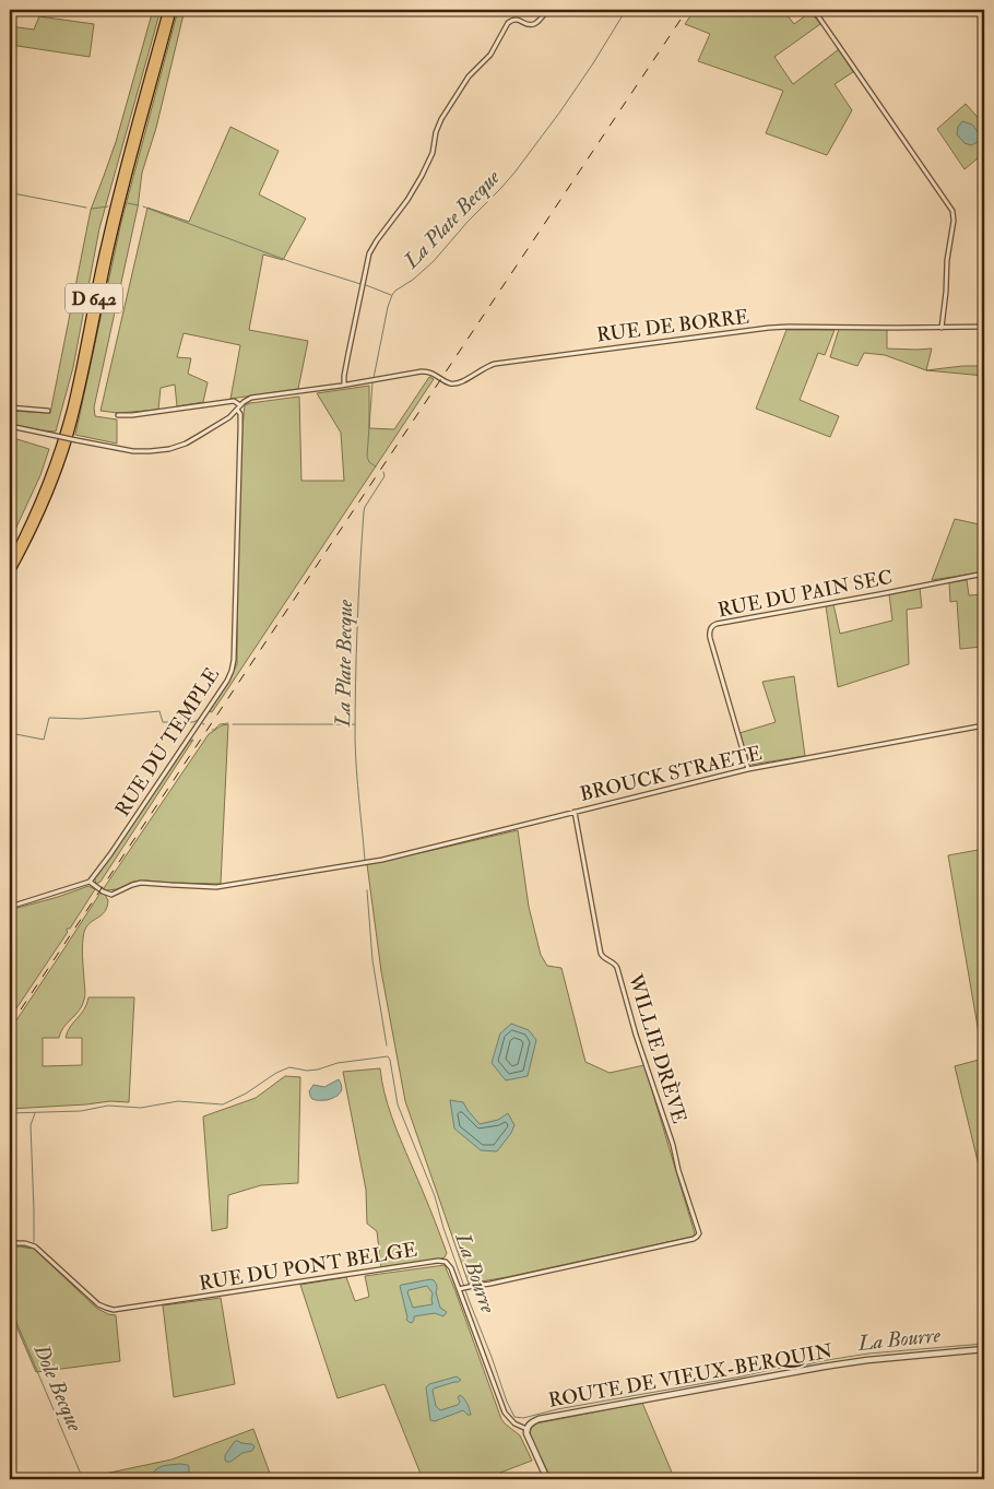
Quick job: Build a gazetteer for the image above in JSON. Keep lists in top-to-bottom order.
{
  "streets": {
    "highway": ["D 642"],
    "street": [
      "RUE DE BORRE",
      "RUE DU PAIN SEC",
      "RUE DU TEMPLE",
      "BROUCK STRAETE",
      "WILLIE DRÈVE",
      "RUE DU PONT BELGE",
      "ROUTE DE VIEUX-BERQUIN"
    ]
  },
  "crossings": [
    ["RUE DU PAIN SEC", "BROUCK STRAETE"],
    ["RUE DU TEMPLE", "BROUCK STRAETE"],
    ["BROUCK STRAETE", "WILLIE DRÈVE"],
    ["WILLIE DRÈVE", "RUE DU PONT BELGE"],
    ["RUE DU PONT BELGE", "ROUTE DE VIEUX-BERQUIN"]
  ],
  "water": ["La Plate Becque", "La Bourre", "Dole Becque"]
}
